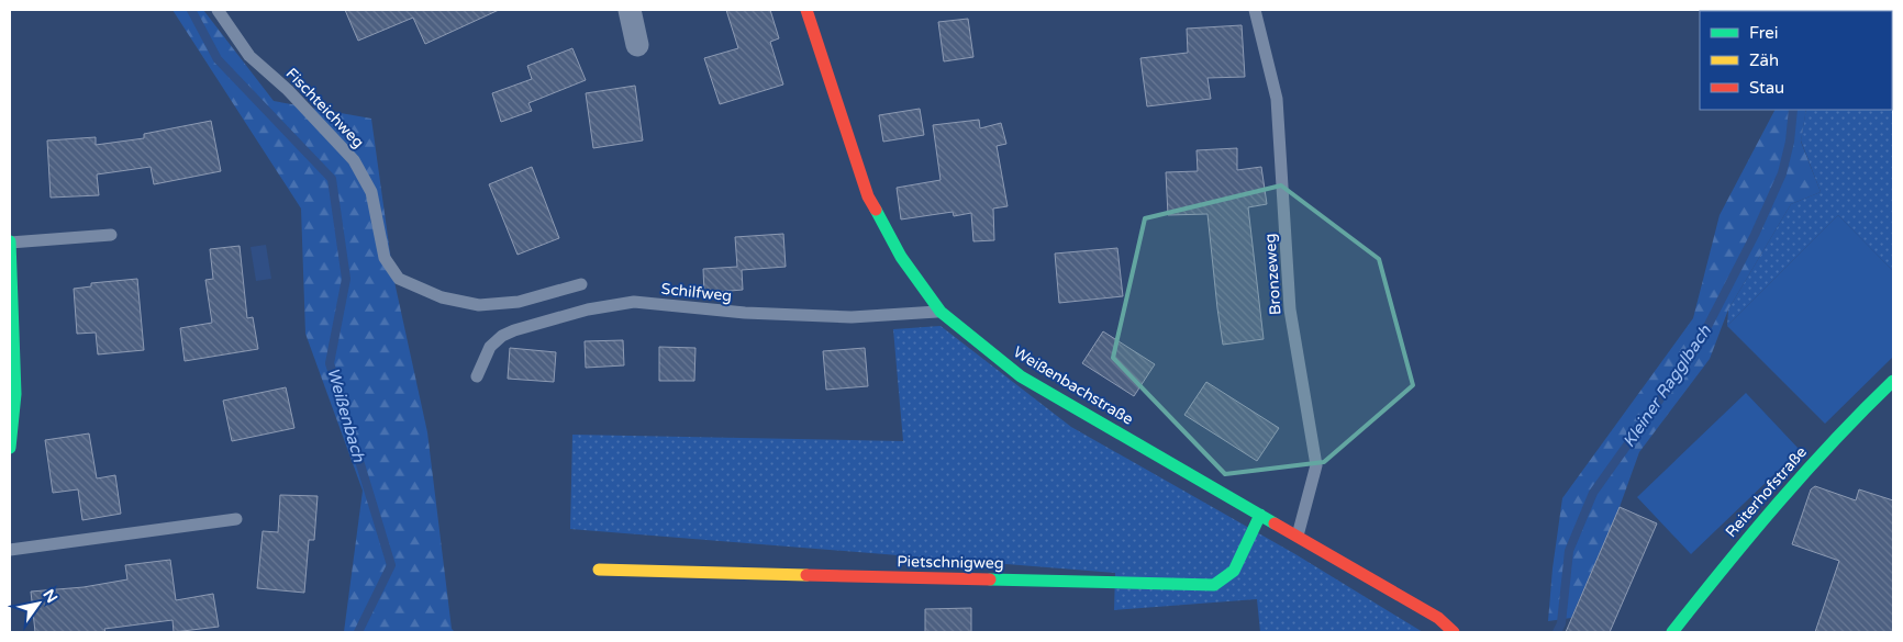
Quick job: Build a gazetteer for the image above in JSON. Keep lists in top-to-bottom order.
{
  "streets": {
    "street": ["Weißenbachstraße", "Reiterhofstraße", "Pietschnigweg"],
    "lane": ["Fischteichweg", "Bronzeweg", "Schilfweg"]
  },
  "crossings": [
    ["Bronzeweg", "Weißenbachstraße"],
    ["Schilfweg", "Weißenbachstraße"],
    ["Weißenbachstraße", "Pietschnigweg"]
  ],
  "water": ["Kleiner Ragglbach", "Weißenbach"],
  "legend": ["Frei", "Zäh", "Stau"],
  "north": "top right"
}
